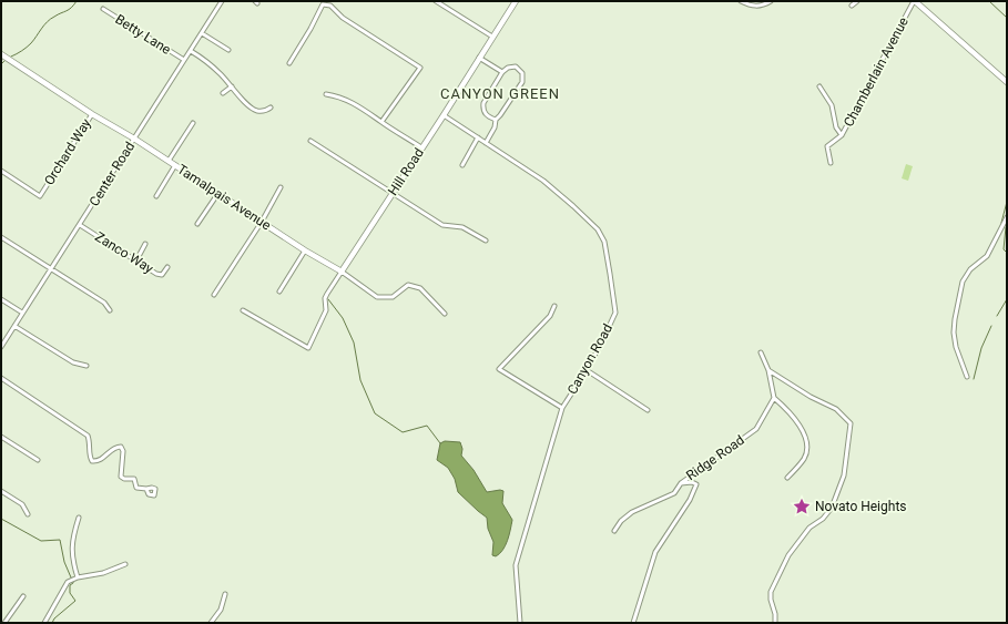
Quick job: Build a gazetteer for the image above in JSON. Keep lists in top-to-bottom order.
{
  "streets": {
    "street": [
      "Betty Lane",
      "Chamberlain Avenue",
      "Orchard Way",
      "Hill Road",
      "Center Road",
      "Tamalpais Avenue",
      "Zanco Way",
      "Canyon Road",
      "Ridge Road"
    ]
  },
  "crossings": [
    ["Betty Lane", "Center Road"],
    ["Orchard Way", "Tamalpais Avenue"],
    ["Hill Road", "Tamalpais Avenue"],
    ["Hill Road", "Canyon Road"],
    ["Center Road", "Tamalpais Avenue"],
    ["Center Road", "Zanco Way"]
  ],
  "districts": ["CANYON GREEN"],
  "places": {
    "place": ["Novato Heights"]
  }
}
